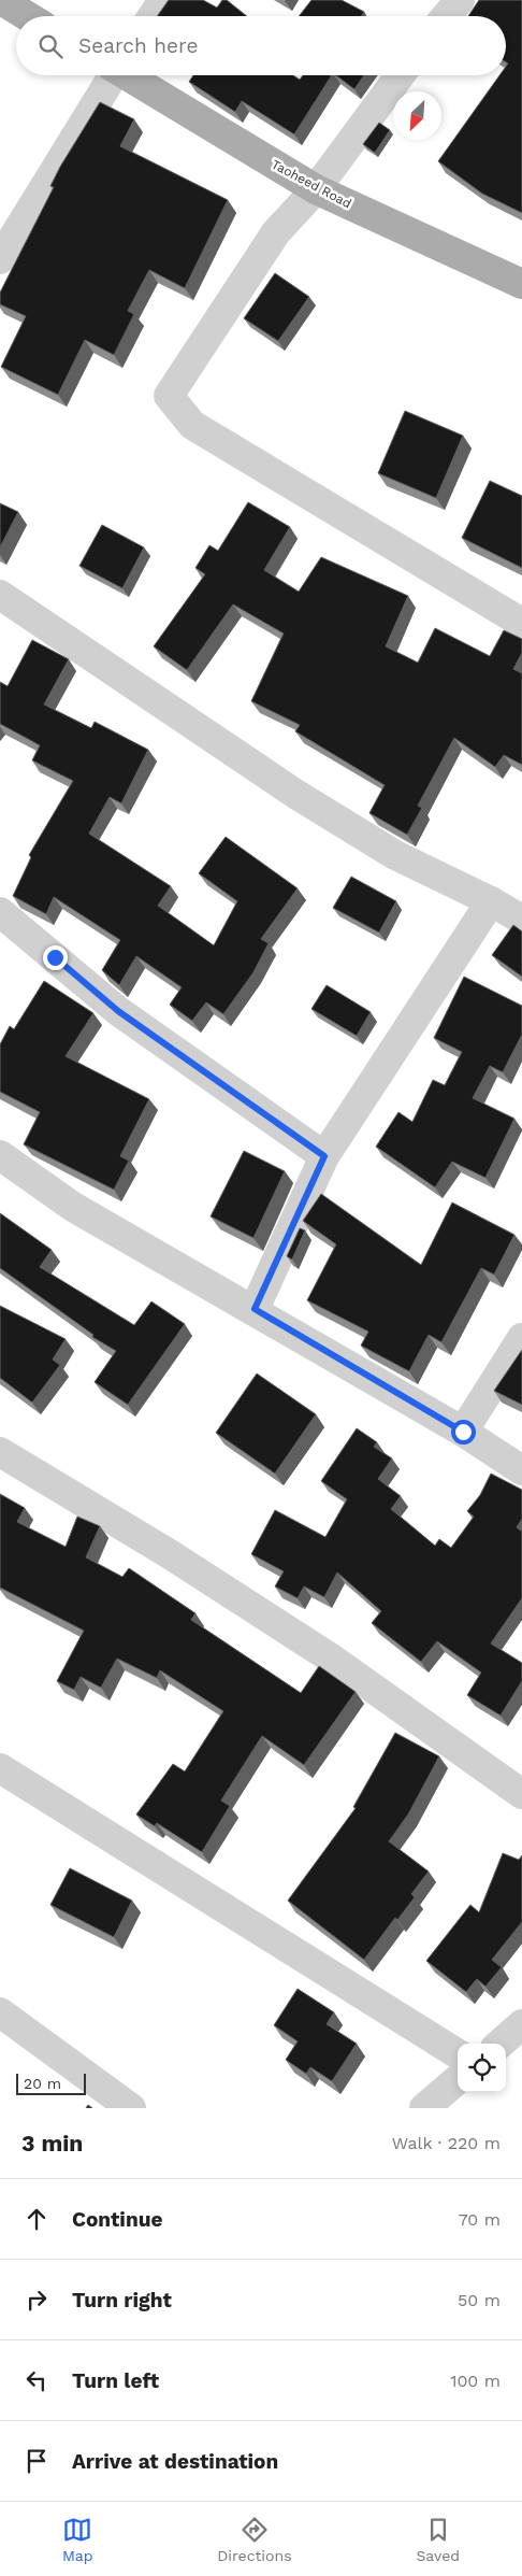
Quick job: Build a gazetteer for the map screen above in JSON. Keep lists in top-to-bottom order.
{
  "streets": {
    "main road": ["Taoheed Road"]
  },
  "scale_bar": "20 m",
  "north": "bottom left",
  "page": {
    "search": "Search here",
    "scale": "20 m",
    "heading": ["3 min", "Walk · 220 m"],
    "list": [
      ["Continue", "70 m"],
      ["Turn right", "50 m"],
      ["Turn left", "100 m"],
      "Arrive at destination"
    ],
    "nav": ["Map", "Directions", "Saved"]
  }
}
